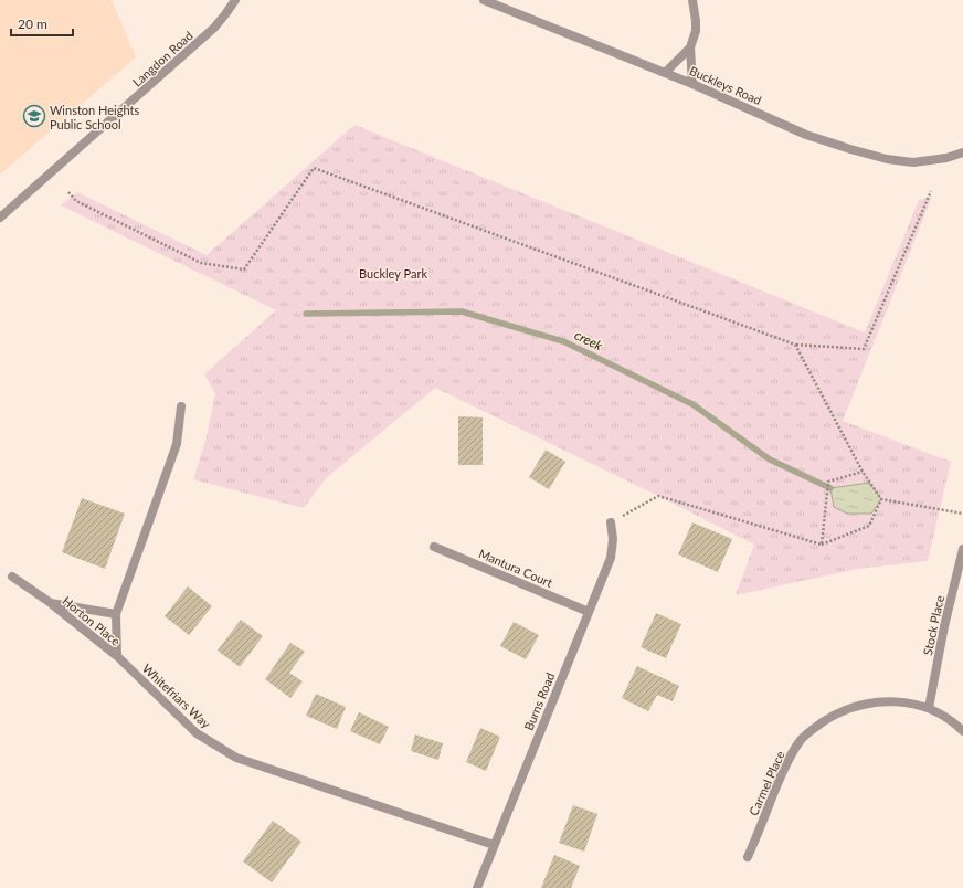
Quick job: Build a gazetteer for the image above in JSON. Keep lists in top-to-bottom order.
{
  "streets": {
    "street": [
      "Langdon Road",
      "Buckleys Road",
      "Mantura Court",
      "Horton Place",
      "Stock Place",
      "Whitefriars Way",
      "Burns Road",
      "Carmel Place"
    ]
  },
  "crossings": [
    ["Mantura Court", "Burns Road"],
    ["Horton Place", "Whitefriars Way"],
    ["Stock Place", "Carmel Place"],
    ["Whitefriars Way", "Burns Road"]
  ],
  "water": ["creek"],
  "parks": ["Buckley Park"],
  "places": {
    "school or university": ["Winston Heights Public School"]
  },
  "scale_bar": "20 m"
}
